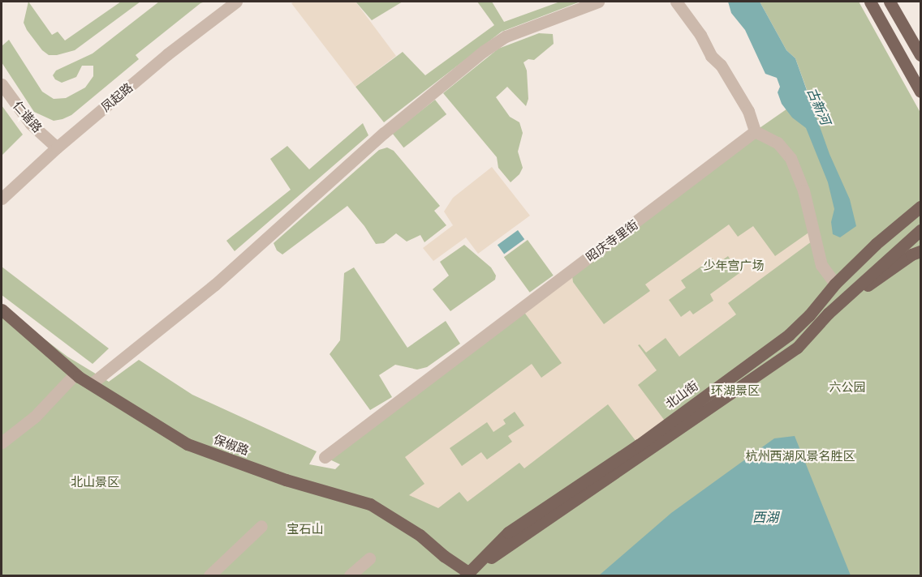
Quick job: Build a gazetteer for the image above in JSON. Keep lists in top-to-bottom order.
{
  "streets": {
    "main road": ["北山街", "保俶路"],
    "street": ["凤起路", "仁谐路", "昭庆寺里街"]
  },
  "crossings": [
    ["凤起路", "仁谐路"],
    ["北山街", "保俶路"]
  ],
  "water": ["古新河", "西湖"],
  "parks": [
    "少年宫广场",
    "六公园",
    "环湖景区",
    "杭州西湖风景名胜区",
    "北山景区",
    "宝石山"
  ]
}
